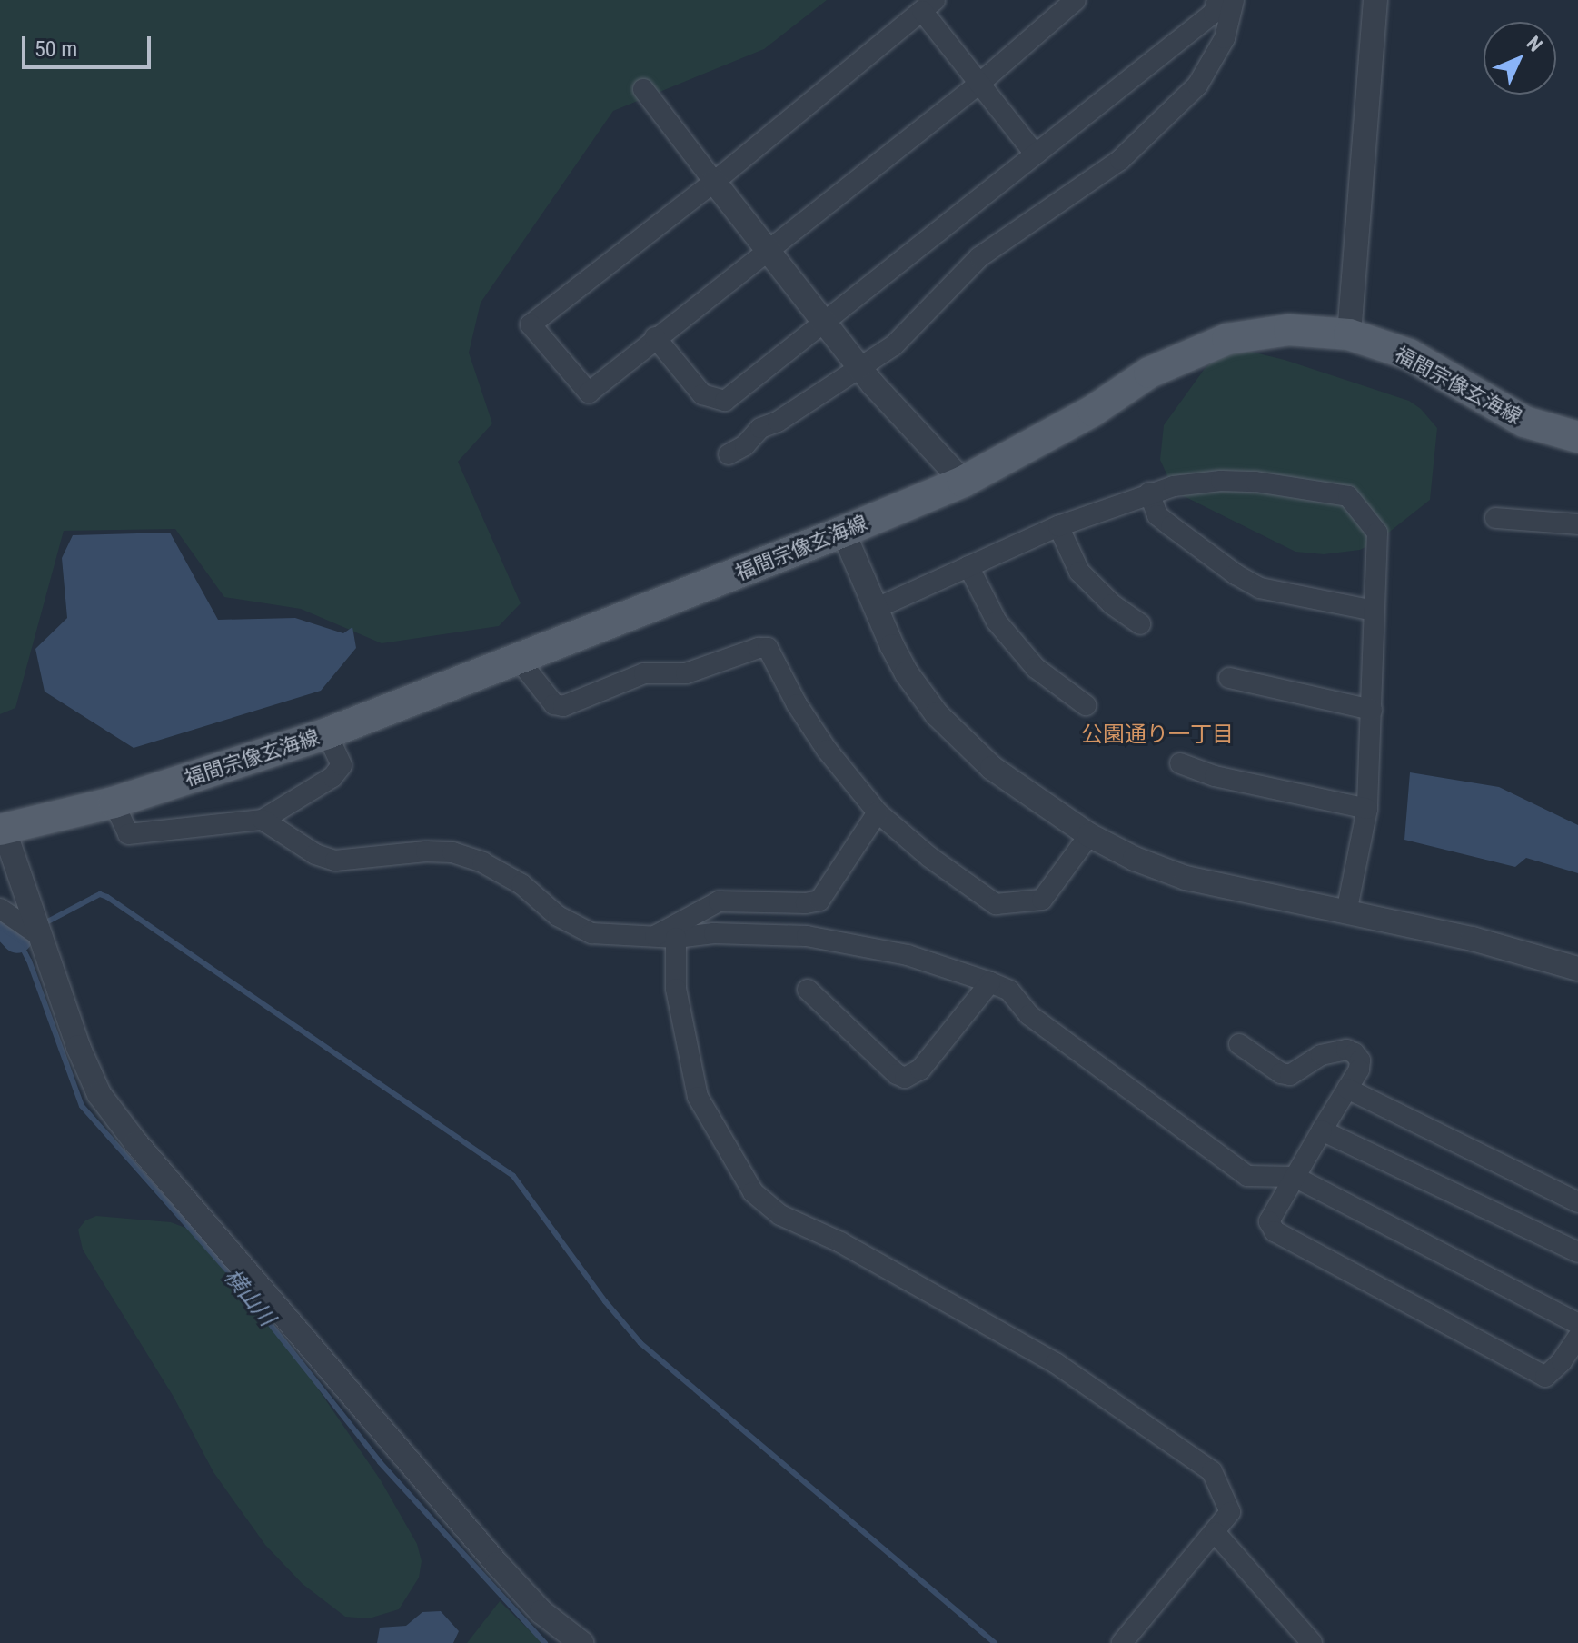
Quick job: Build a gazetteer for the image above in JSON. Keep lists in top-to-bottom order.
{
  "streets": {
    "main road": ["福間宗像玄海線"]
  },
  "districts": ["公園通り一丁目"],
  "water": ["横山川"],
  "scale_bar": "50 m",
  "north": "top right"
}
